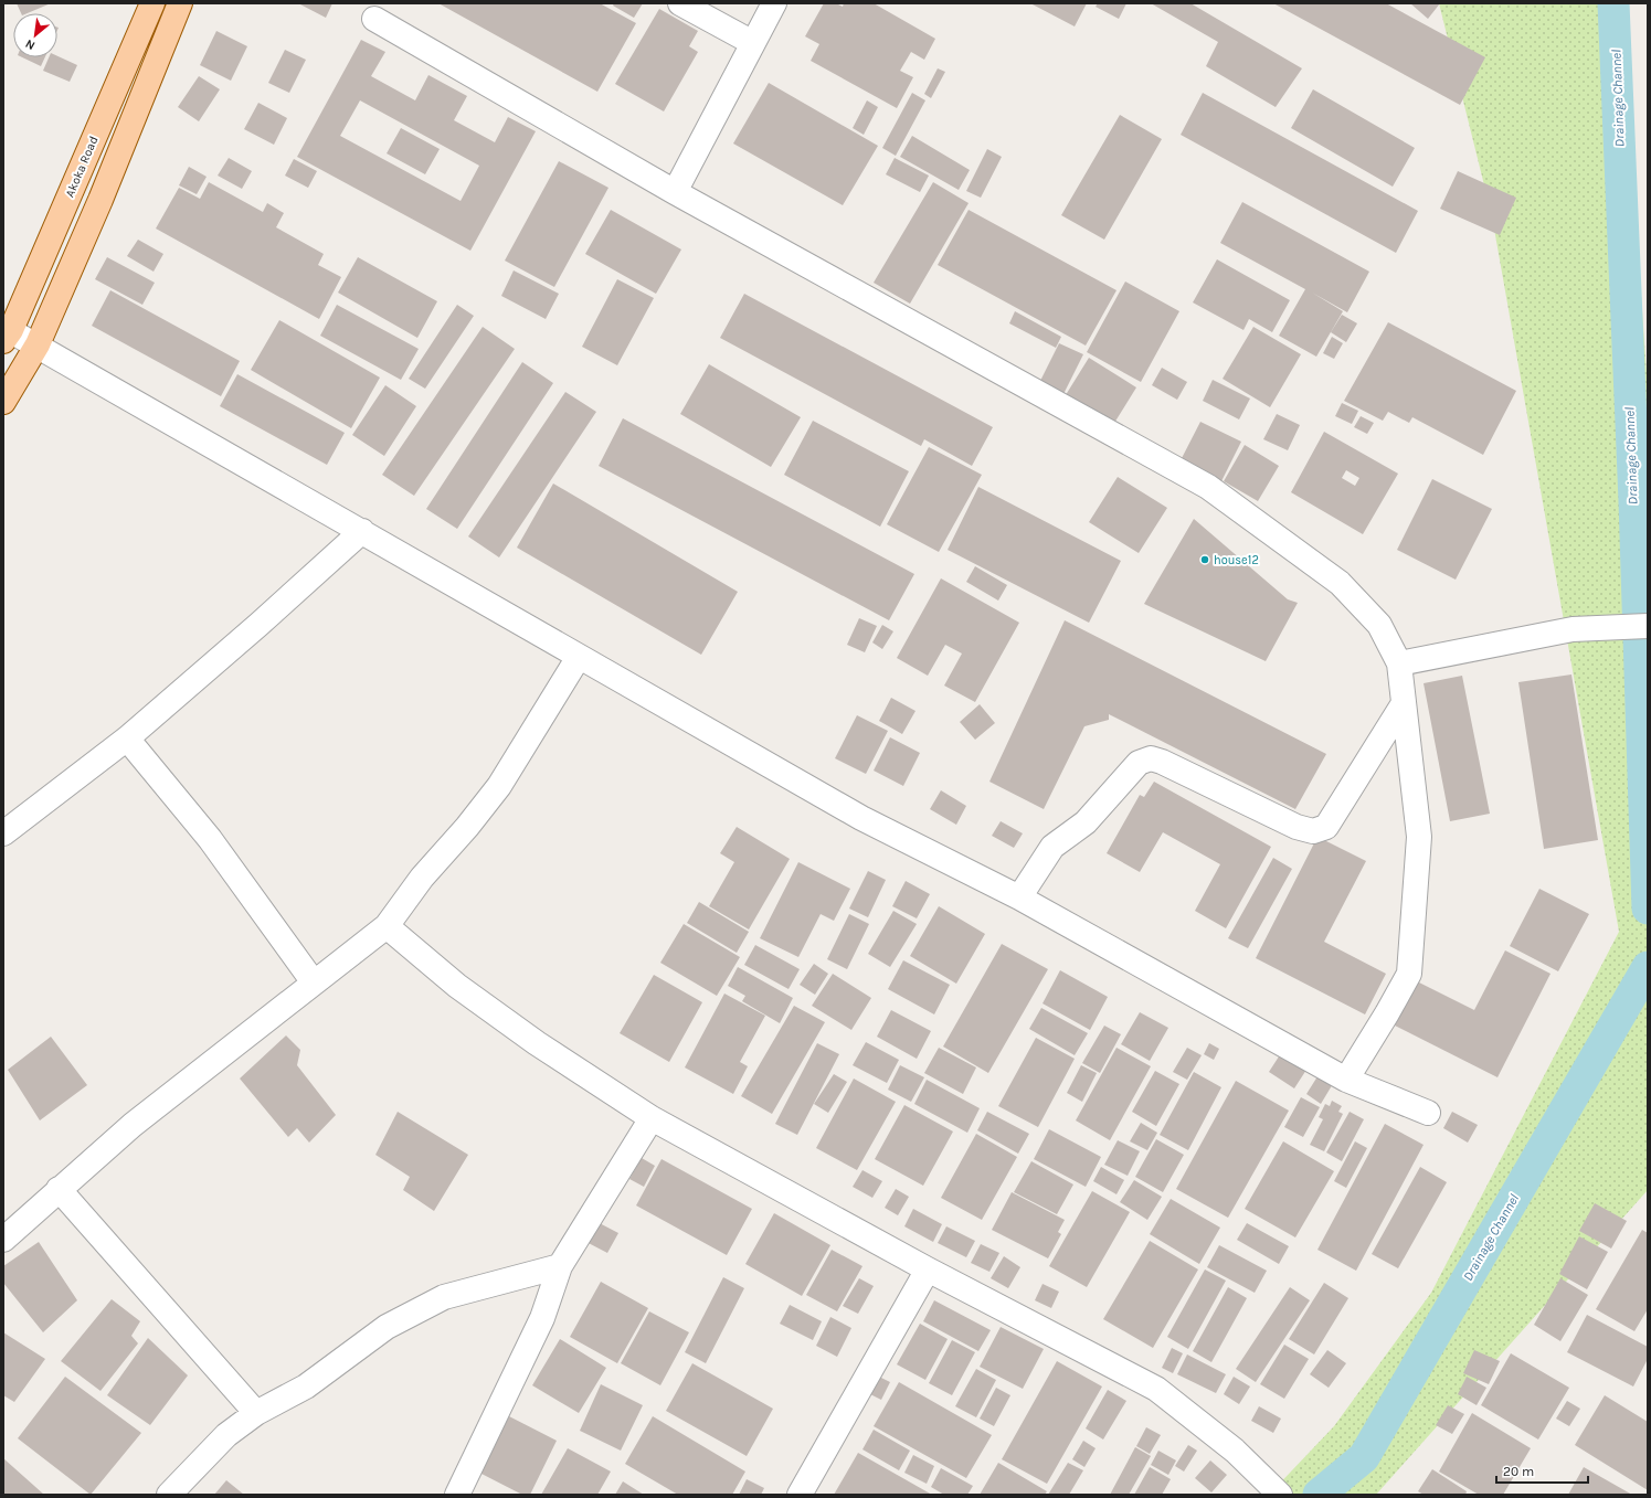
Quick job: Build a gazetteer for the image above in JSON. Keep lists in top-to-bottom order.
{
  "streets": {
    "main road": ["Akoka Road"]
  },
  "water": ["Drainage Channel"],
  "places": ["house12"],
  "scale_bar": "20 m",
  "north": "bottom left"
}
